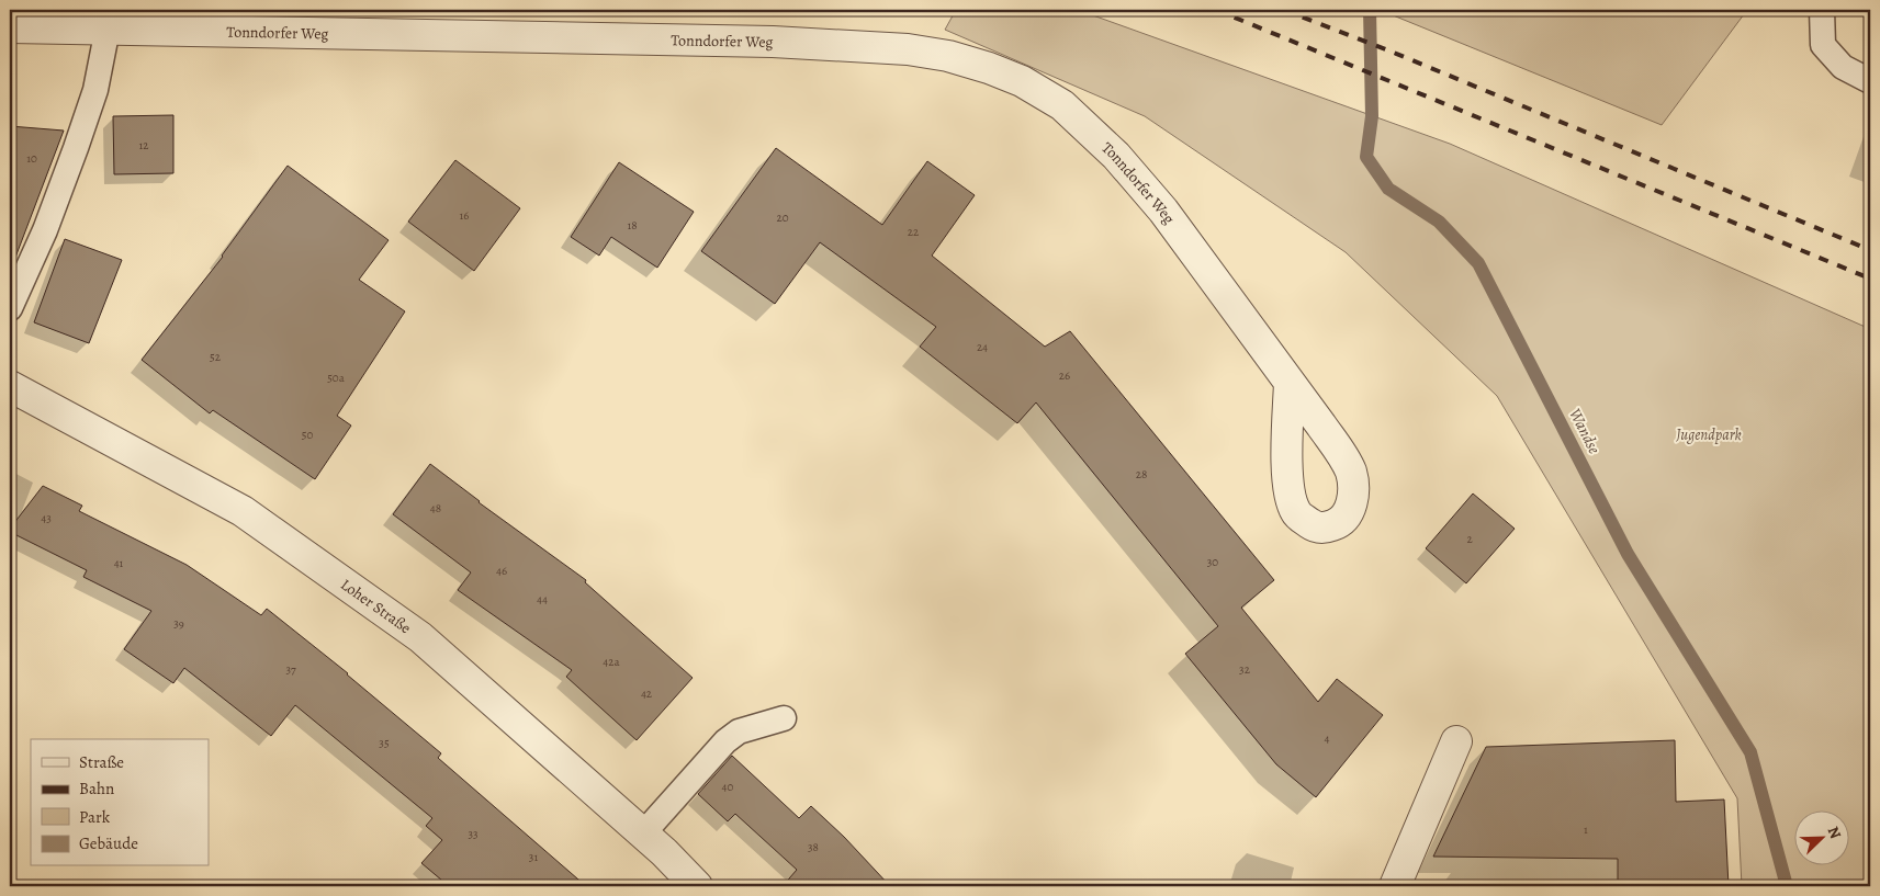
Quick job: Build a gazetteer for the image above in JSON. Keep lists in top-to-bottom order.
{
  "streets": {
    "street": ["Tonndorfer Weg", "Loher Straße"]
  },
  "water": ["Wandse"],
  "parks": ["Jugendpark"],
  "house_numbers": [
    "12",
    "10",
    "16",
    "20",
    "18",
    "22",
    "24",
    "52",
    "26",
    "50a",
    "50",
    "28",
    "48",
    "43",
    "2",
    "30",
    "41",
    "46",
    "44",
    "39",
    "42a",
    "37",
    "32",
    "42",
    "4",
    "35",
    "40",
    "1",
    "33",
    "38",
    "31"
  ],
  "legend": [
    "Straße",
    "Bahn",
    "Park",
    "Gebäude"
  ],
  "north": "top right"
}
